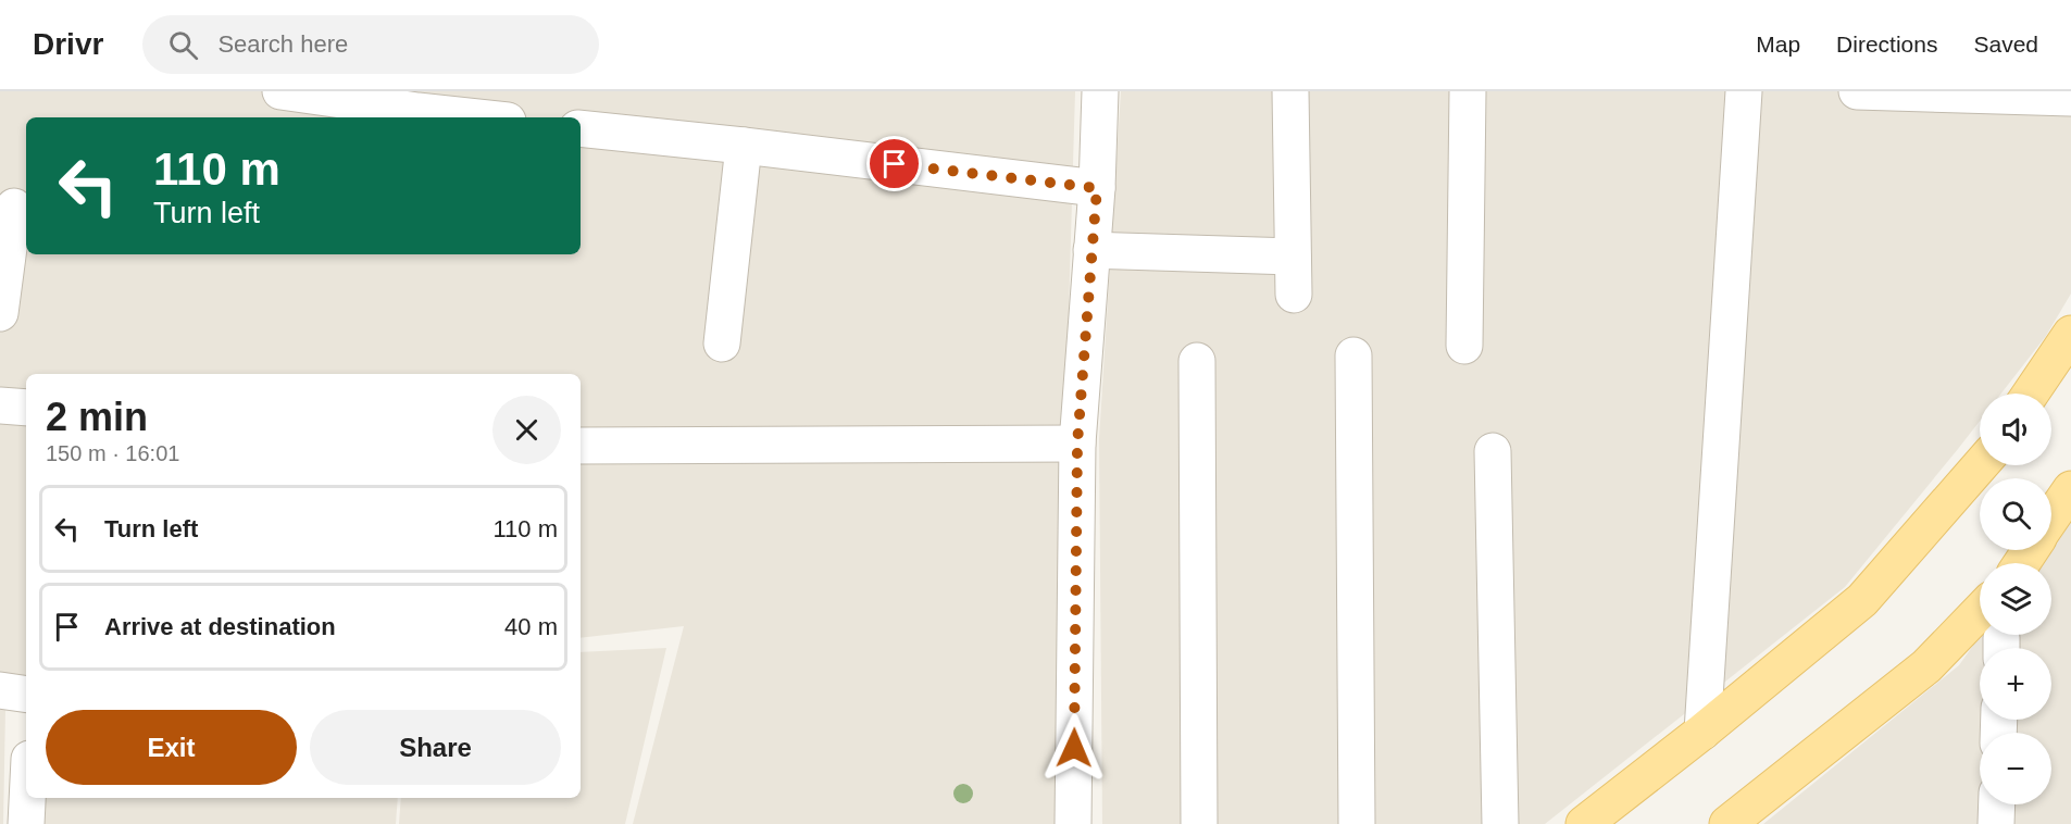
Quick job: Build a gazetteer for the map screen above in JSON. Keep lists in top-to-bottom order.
{
  "page": {
    "header": "Drivr",
    "search": "Search here",
    "nav": ["Map", "Directions", "Saved"],
    "turn": ["110 m", "Turn left"],
    "heading": ["2 min", "150 m · 16:01"],
    "map_buttons": ["+", "−"],
    "list": [
      {
        "name": "Turn left",
        "value": "110 m"
      },
      {
        "name": "Arrive at destination",
        "value": "40 m"
      }
    ],
    "buttons": ["Exit", "Share"]
  }
}
